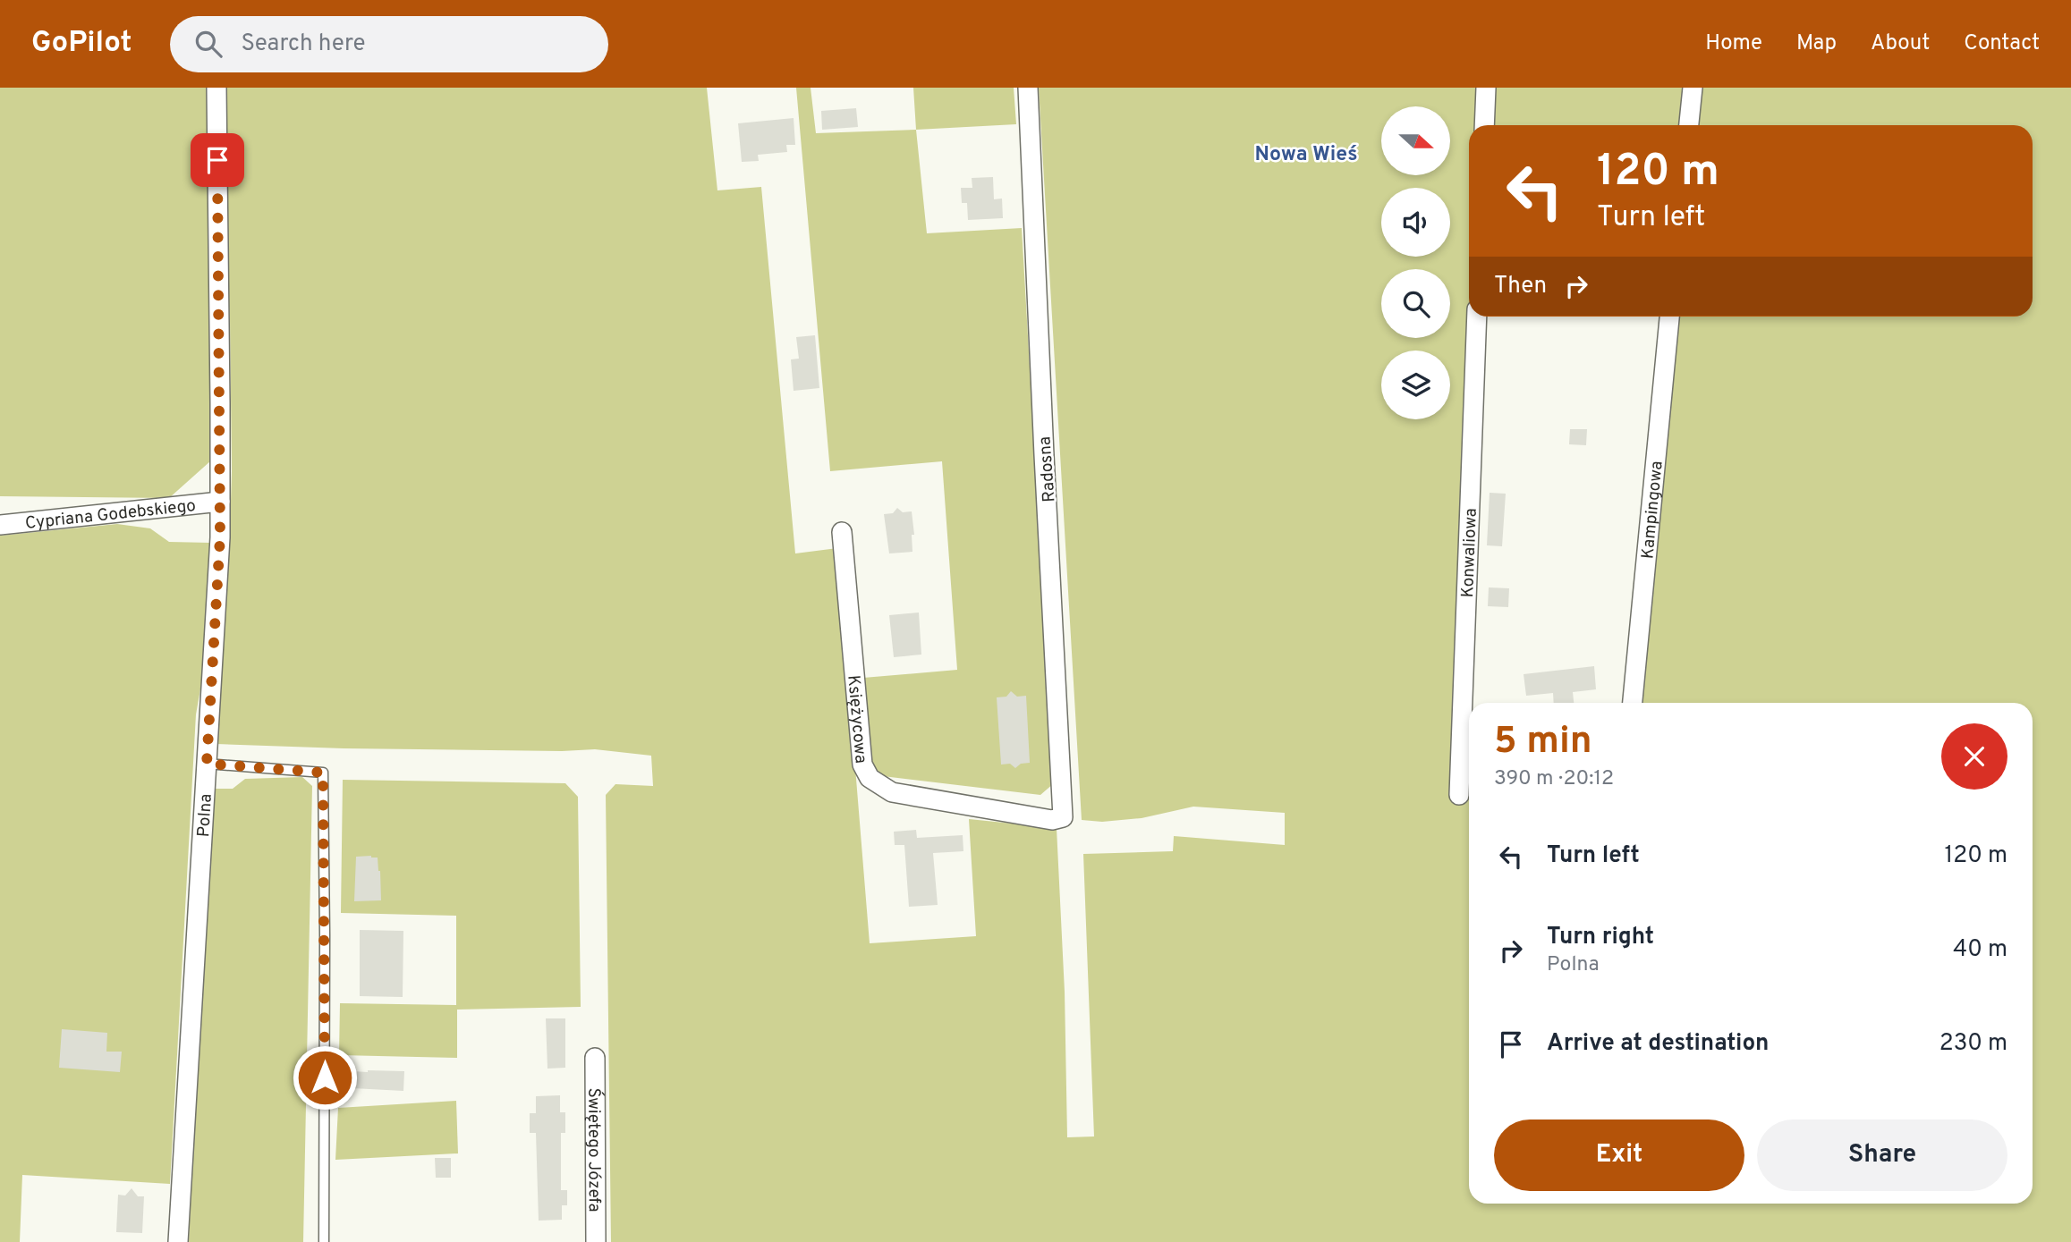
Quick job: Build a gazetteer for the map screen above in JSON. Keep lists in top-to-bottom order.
{
  "streets": {
    "street": [
      "Radosna",
      "Kampingowa",
      "Cypriana Godebskiego",
      "Konwaliowa",
      "Księżycowa",
      "Polna",
      "Świętego Józefa"
    ]
  },
  "crossings": [
    ["Radosna", "Księżycowa"],
    ["Cypriana Godebskiego", "Polna"]
  ],
  "districts": ["Nowa Wieś"],
  "north": "right",
  "page": {
    "header": "GoPilot",
    "search": "Search here",
    "nav": [
      "Home",
      "Map",
      "About",
      "Contact"
    ],
    "turn": ["120 m", "Turn left"],
    "then": "Then",
    "heading": ["5 min", "390 m · 20:12"],
    "list": [
      {
        "name": "Turn left",
        "value": "120 m"
      },
      {
        "name": "Turn right",
        "note": "Polna",
        "value": "40 m"
      },
      {
        "name": "Arrive at destination",
        "value": "230 m"
      }
    ],
    "buttons": ["Exit", "Share"]
  }
}
